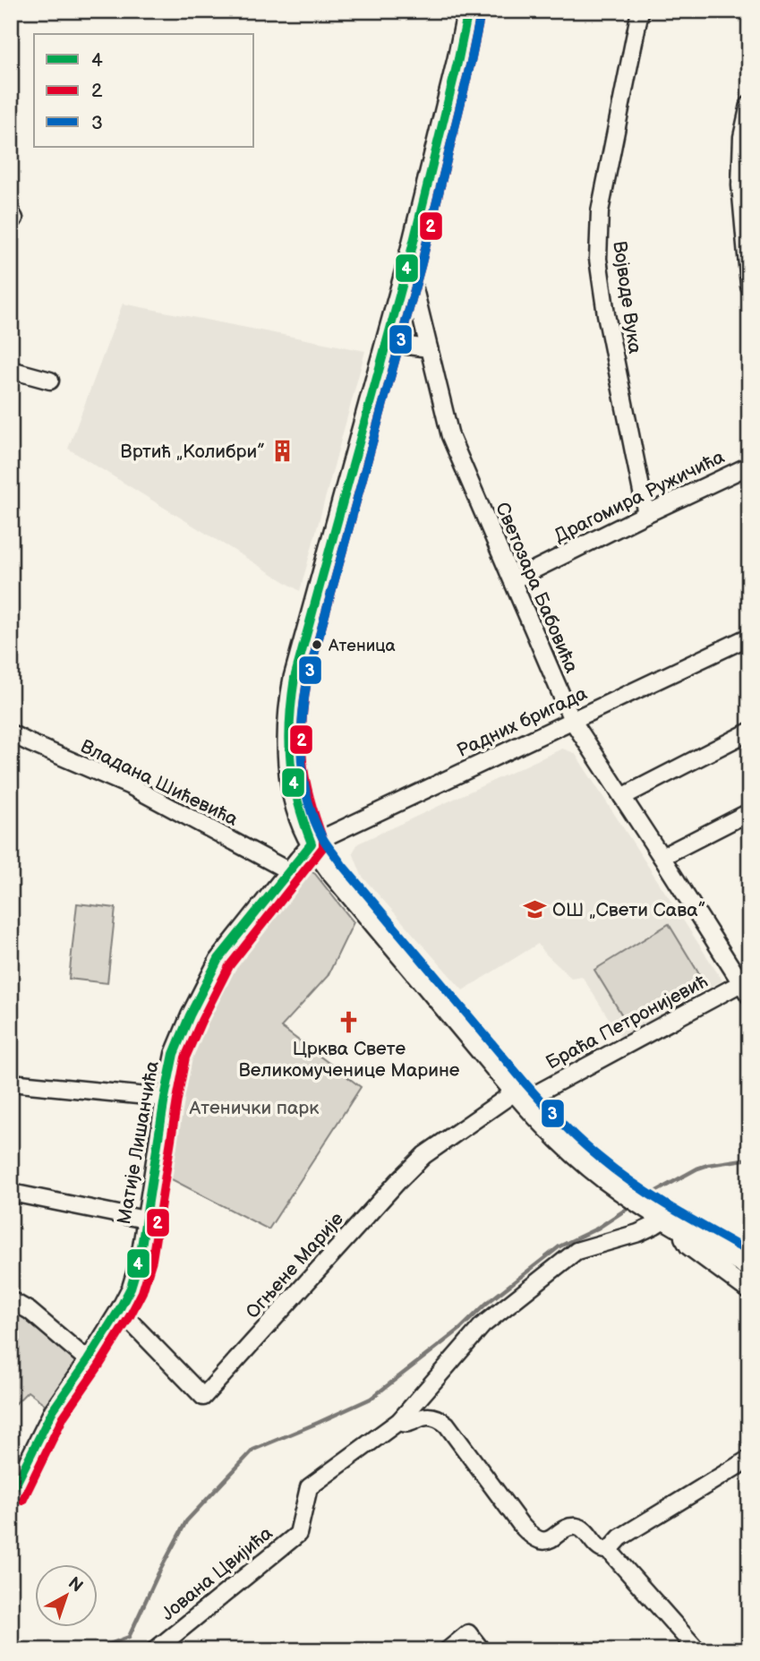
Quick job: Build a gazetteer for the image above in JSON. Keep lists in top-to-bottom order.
{
  "streets": {
    "street": [
      "Војводе Вука",
      "Драгомира Ружичића",
      "Светозара Бабовића",
      "Радних бригада",
      "Владана Шићевића",
      "Браћа Петронијевић",
      "Матије Лишанчића",
      "Огњене Марије",
      "Јована Цвијића"
    ]
  },
  "crossings": [
    ["Војводе Вука", "Драгомира Ружичића"],
    ["Драгомира Ружичића", "Светозара Бабовића"],
    ["Светозара Бабовића", "Радних бригада"],
    ["Светозара Бабовића", "Браћа Петронијевић"],
    ["Радних бригада", "Матије Лишанчића"],
    ["Владана Шићевића", "Матије Лишанчића"],
    ["Браћа Петронијевић", "Огњене Марије"],
    ["Матије Лишанчића", "Огњене Марије"]
  ],
  "parks": ["Атенички парк"],
  "places": {
    "building": ["Вртић „Колибри”"],
    "other": ["Атеница"],
    "school or university": ["ОШ „Свети Сава”"],
    "church": ["Црква Свете Великомученице Марине"]
  },
  "lines": ["transit line 4", "transit line 2", "transit line 3"],
  "legend": ["4", "2", "3"],
  "north": "top right"
}
